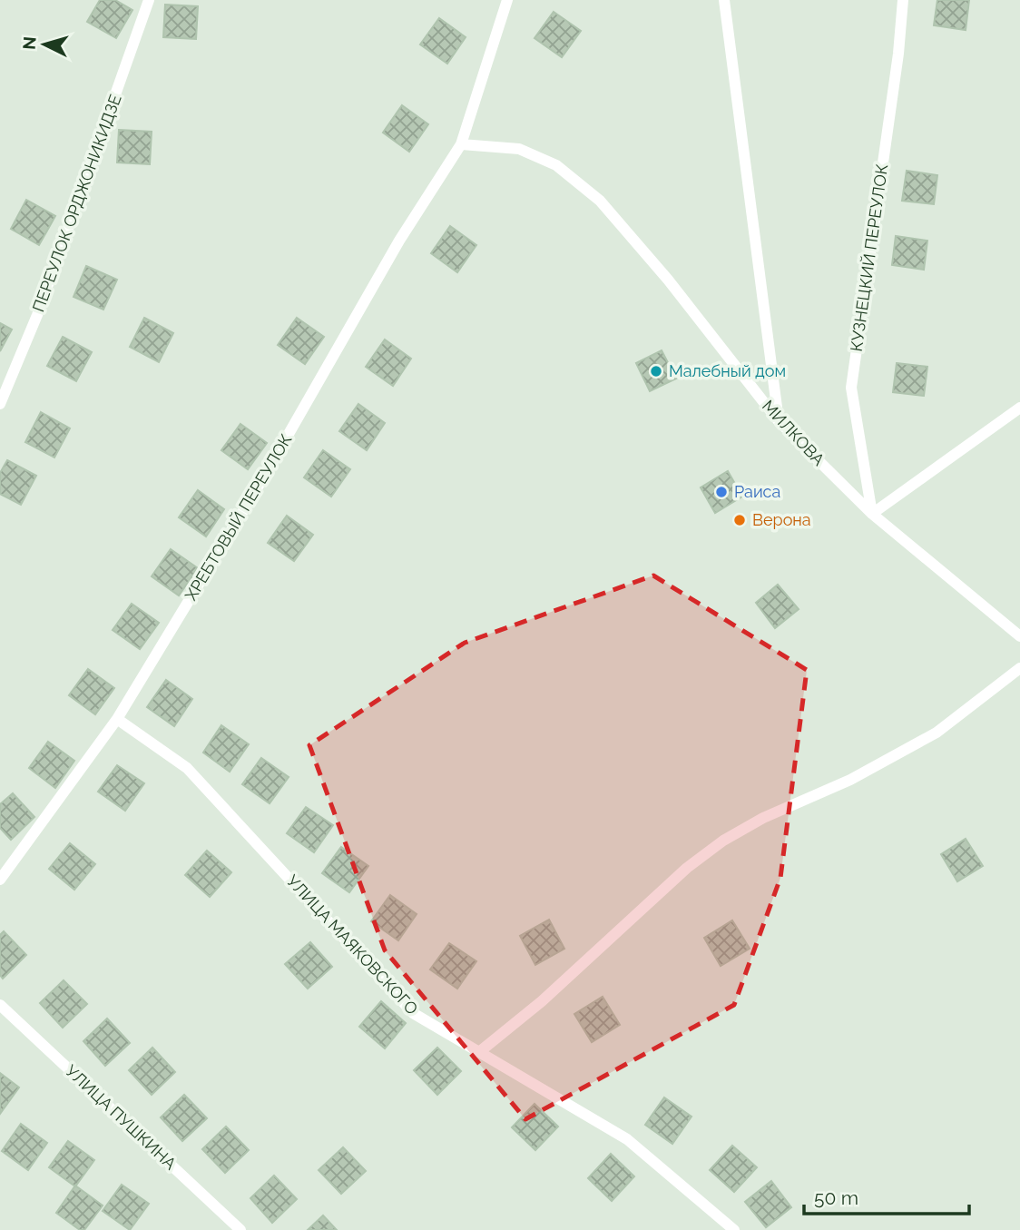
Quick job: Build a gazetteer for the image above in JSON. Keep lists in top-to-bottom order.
{
  "streets": {
    "lane": [
      "ПЕРЕУЛОК ОРДЖОНИКИДЗЕ",
      "КУЗНЕЦКИЙ ПЕРЕУЛОК",
      "МИЛКОВА",
      "ХРЕБТОВЫЙ ПЕРЕУЛОК",
      "УЛИЦА МАЯКОВСКОГО",
      "УЛИЦА ПУШКИНА"
    ]
  },
  "crossings": [
    ["КУЗНЕЦКИЙ ПЕРЕУЛОК", "МИЛКОВА"],
    ["МИЛКОВА", "ХРЕБТОВЫЙ ПЕРЕУЛОК"],
    ["ХРЕБТОВЫЙ ПЕРЕУЛОК", "УЛИЦА МАЯКОВСКОГО"]
  ],
  "places": ["Малебный дом", "Раиса", "Верона"],
  "scale_bar": "50 m",
  "north": "left"
}
